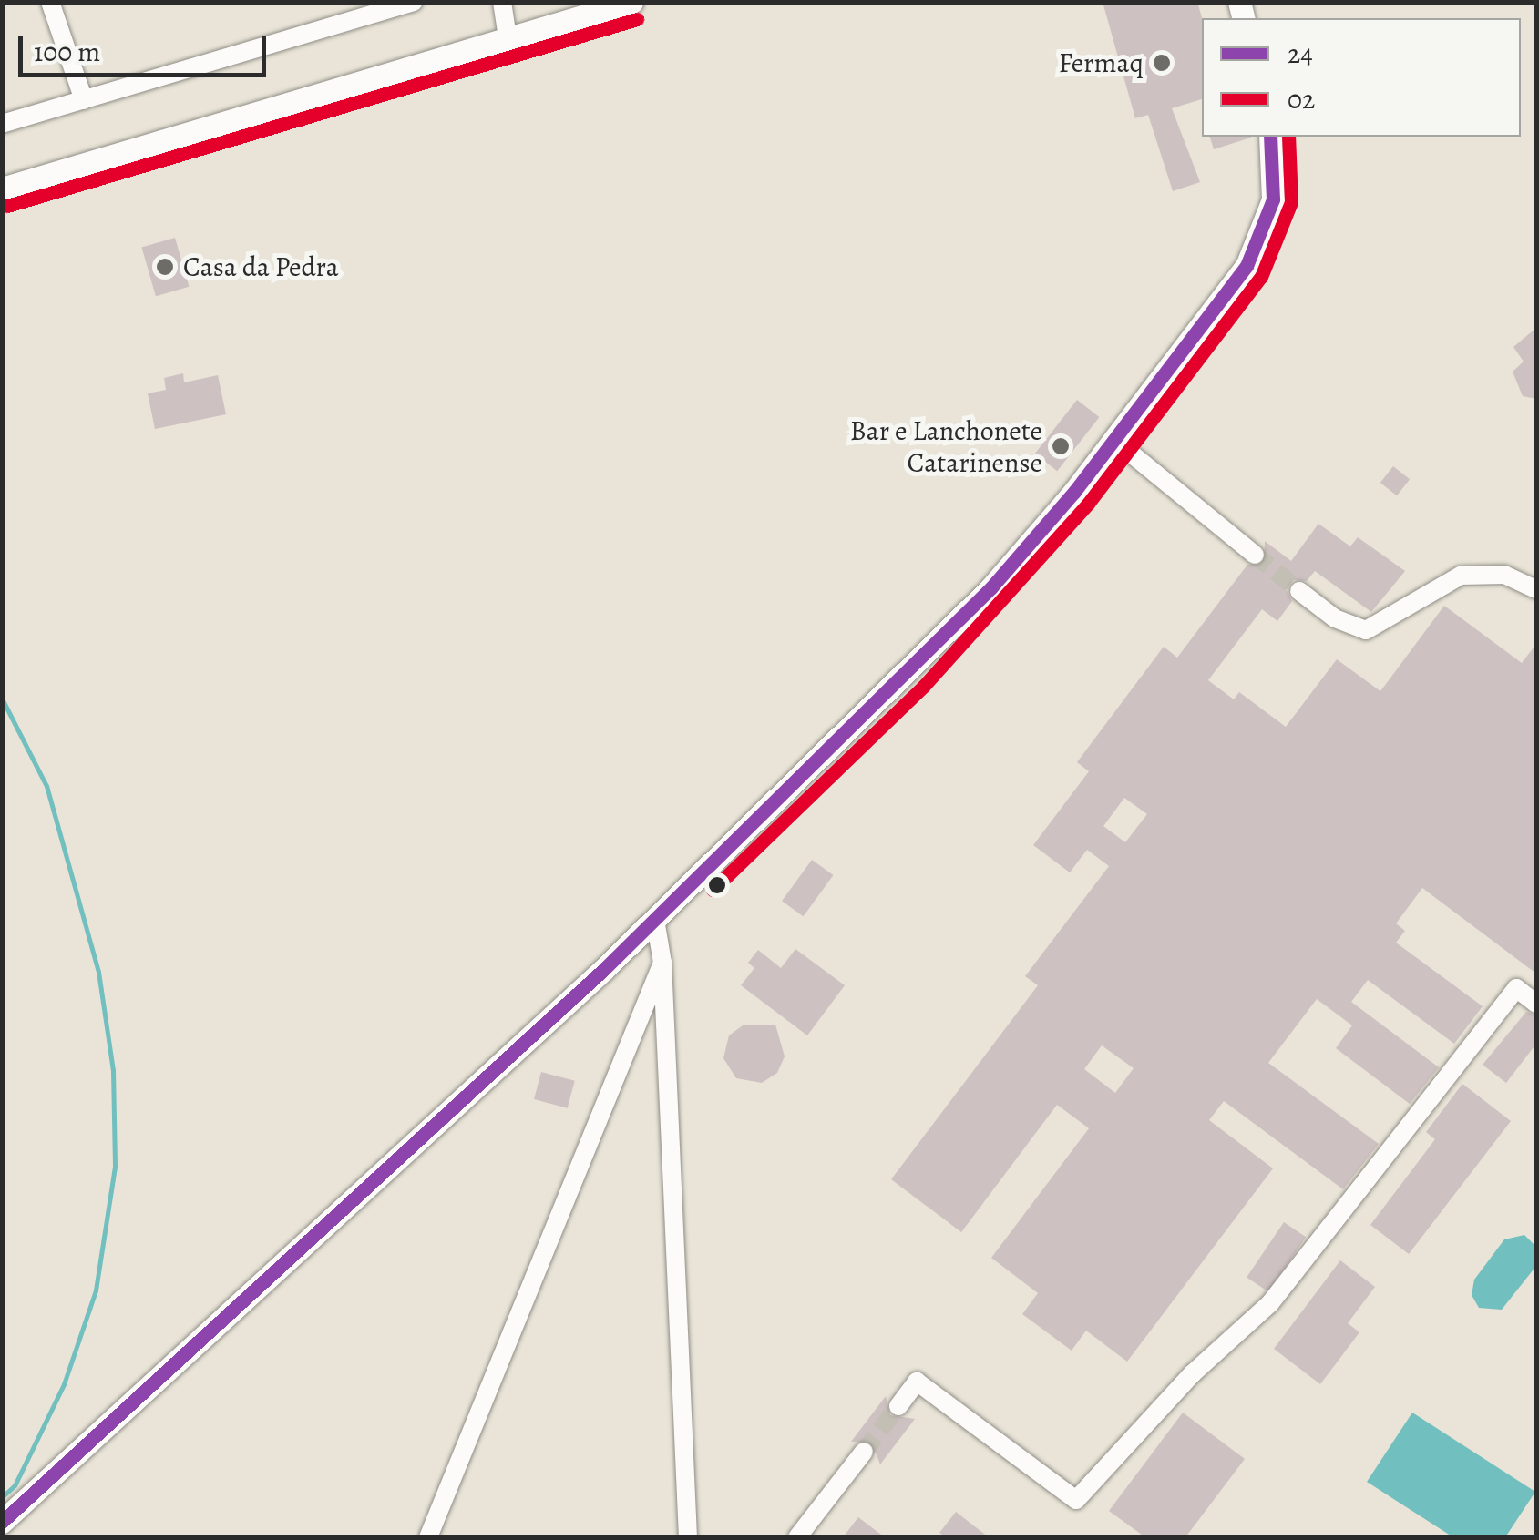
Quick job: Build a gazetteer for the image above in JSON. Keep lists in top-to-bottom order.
{
  "places": ["Fermaq", "Casa da Pedra", "Bar e Lanchonete Catarinense"],
  "lines": ["transit line 02", "transit line 24"],
  "legend": ["24", "02"],
  "scale_bar": "100 m"
}
